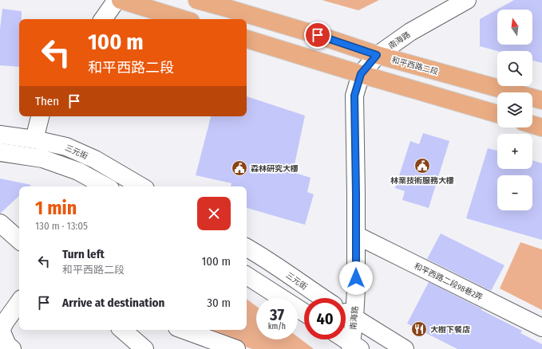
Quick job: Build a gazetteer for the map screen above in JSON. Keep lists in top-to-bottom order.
{
  "streets": {
    "main road": ["和平西路二段"],
    "street": ["南海路", "三元街", "和平西路二段98巷2弄"]
  },
  "crossings": [
    ["南海路", "和平西路二段"],
    ["南海路", "和平西路二段98巷2弄"]
  ],
  "places": {
    "public building": ["林業技術服務大樓", "森林研究大樓"],
    "restaurant": ["大樹下餐店"]
  },
  "north": "top",
  "page": {
    "map_buttons": ["+", "−"],
    "turn": ["100 m", "和平西路二段"],
    "then": "Then",
    "heading": ["1 min", "130 m · 13:05"],
    "list": [
      {
        "name": "Turn left",
        "note": "和平西路二段",
        "value": "100 m"
      },
      {
        "name": "Arrive at destination",
        "value": "30 m"
      }
    ],
    "speed": "37 km/h",
    "limit": "40"
  }
}
